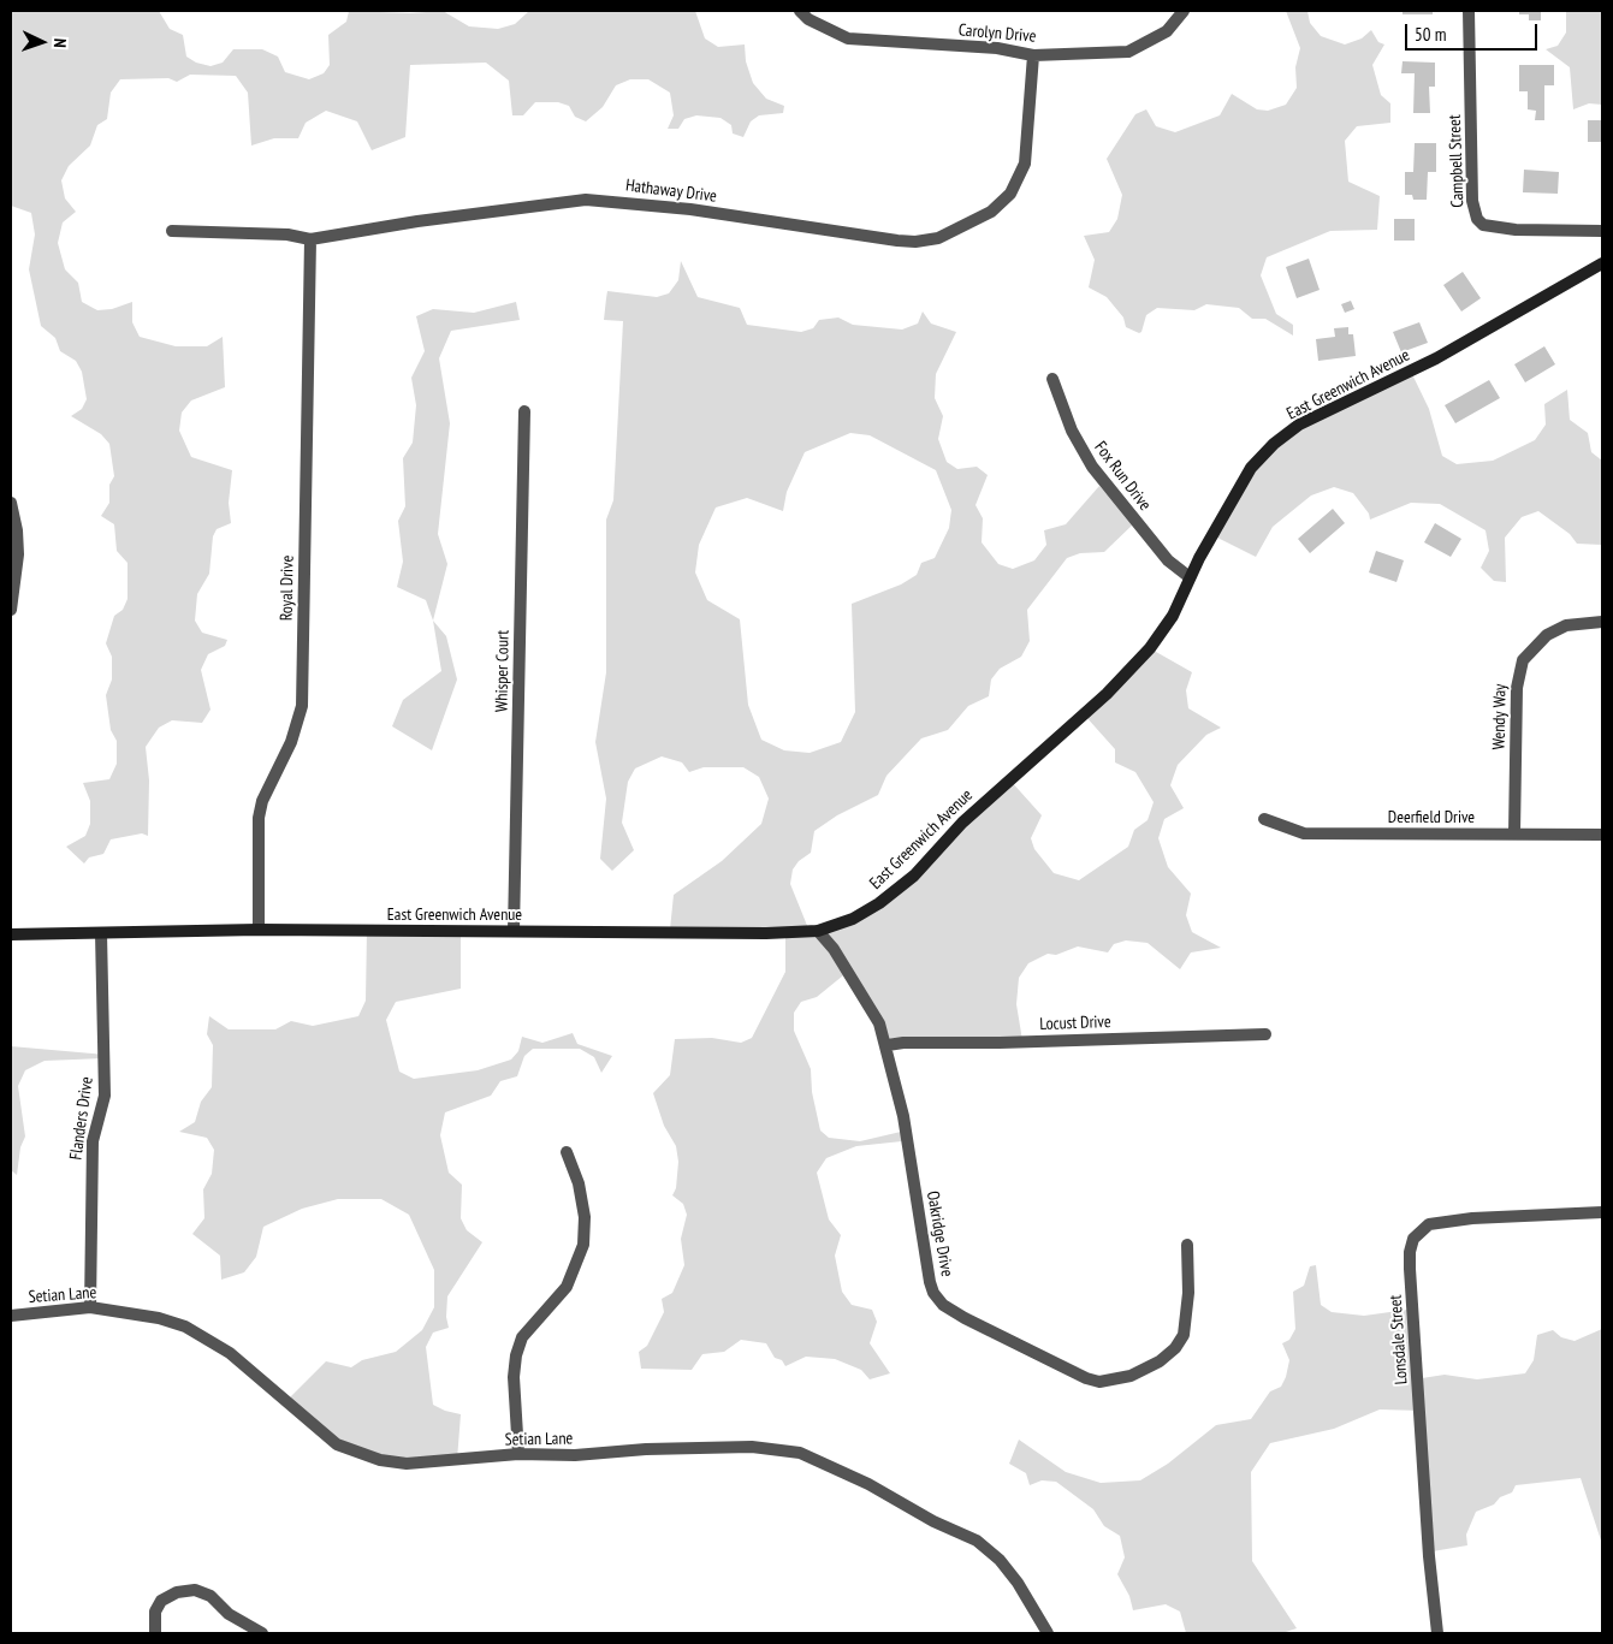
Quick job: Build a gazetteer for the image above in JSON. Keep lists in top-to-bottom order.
{
  "streets": {
    "street": [
      "Carolyn Drive",
      "Campbell Street",
      "Hathaway Drive",
      "East Greenwich Avenue",
      "Fox Run Drive",
      "Royal Drive",
      "Whisper Court",
      "Wendy Way",
      "Deerfield Drive",
      "Locust Drive",
      "Flanders Drive",
      "Oakridge Drive",
      "Setian Lane",
      "Lonsdale Street"
    ]
  },
  "crossings": [
    ["Carolyn Drive", "Hathaway Drive"],
    ["Hathaway Drive", "Royal Drive"],
    ["East Greenwich Avenue", "Fox Run Drive"],
    ["East Greenwich Avenue", "Royal Drive"],
    ["East Greenwich Avenue", "Whisper Court"],
    ["East Greenwich Avenue", "Flanders Drive"],
    ["East Greenwich Avenue", "Oakridge Drive"],
    ["Wendy Way", "Deerfield Drive"],
    ["Locust Drive", "Oakridge Drive"],
    ["Flanders Drive", "Setian Lane"]
  ],
  "scale_bar": "50 m",
  "north": "right"
}
